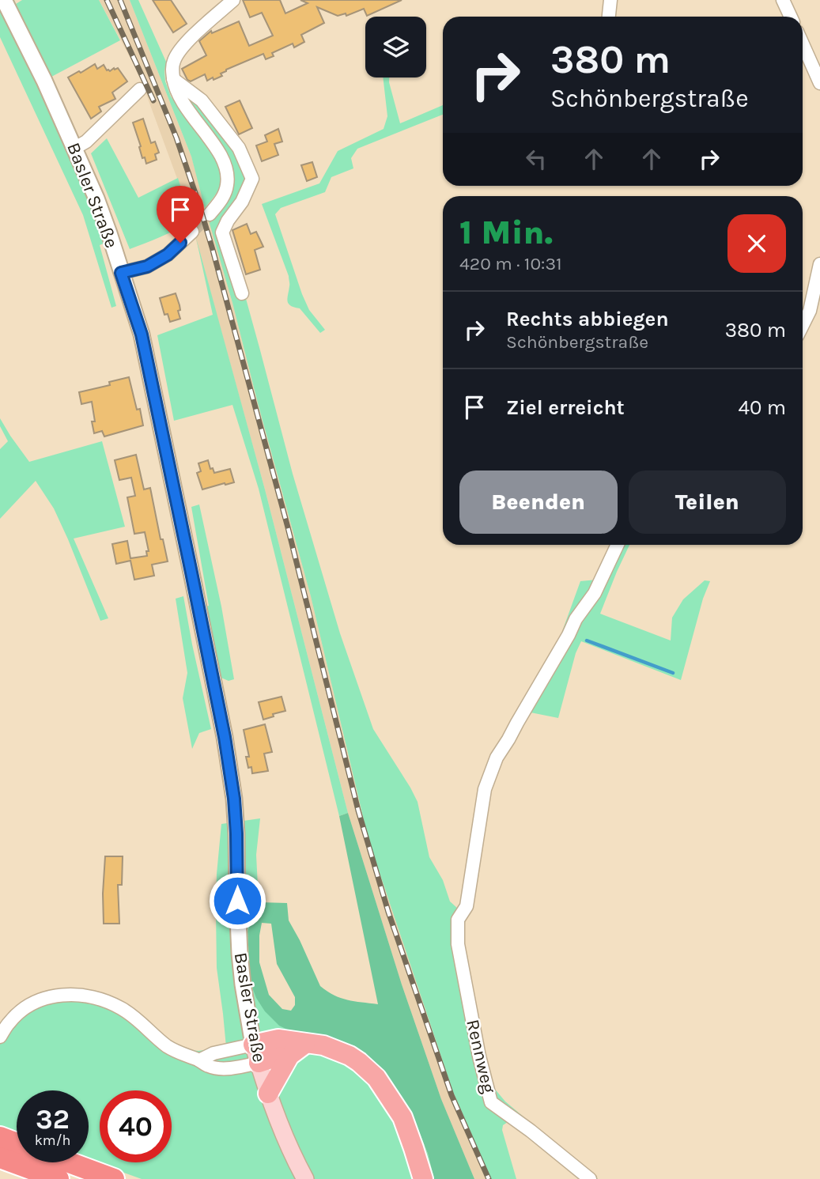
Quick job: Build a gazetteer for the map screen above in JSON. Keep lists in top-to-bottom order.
{
  "streets": {
    "main road": ["Basler Straße"],
    "street": ["Rennweg"]
  },
  "page": {
    "turn": ["380 m", "Schönbergstraße"],
    "heading": ["1 Min.", "420 m · 10:31"],
    "list": [
      {
        "name": "Rechts abbiegen",
        "note": "Schönbergstraße",
        "value": "380 m"
      },
      {
        "name": "Ziel erreicht",
        "value": "40 m"
      }
    ],
    "buttons": ["Beenden", "Teilen"],
    "speed": "32 km/h",
    "limit": "40"
  }
}
